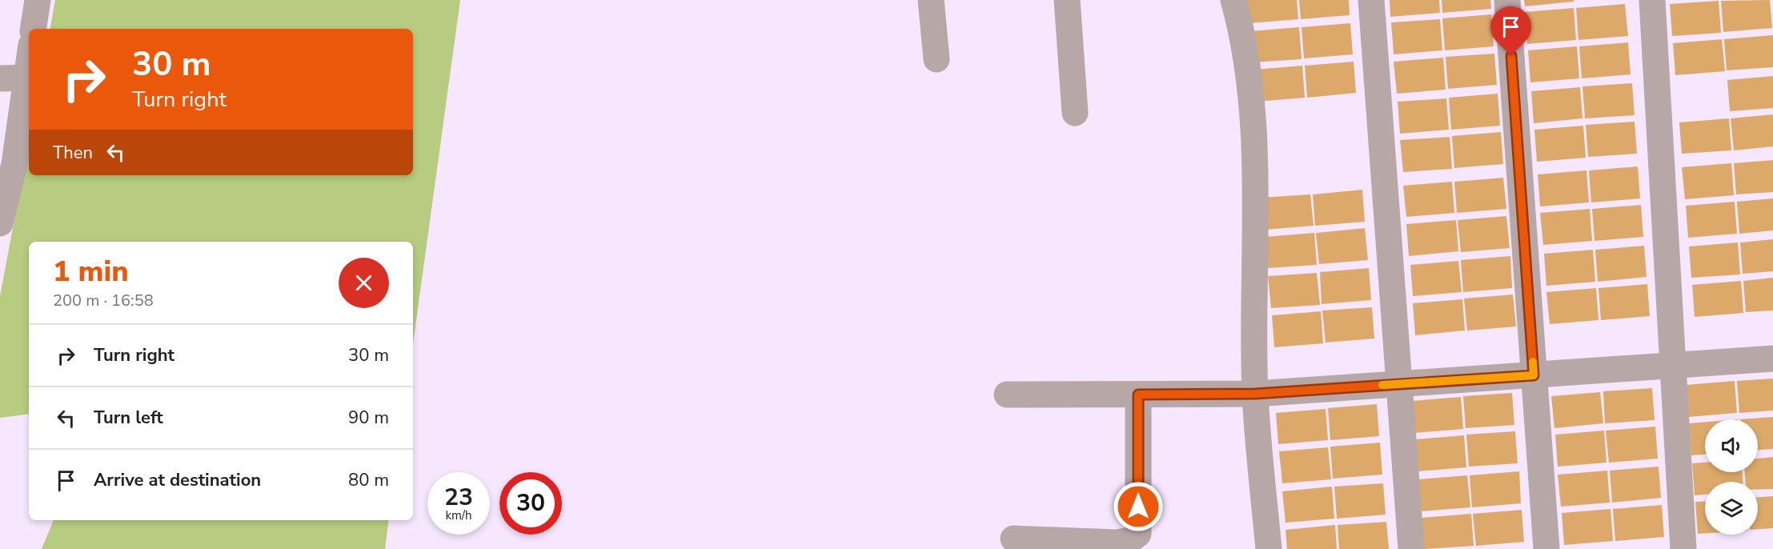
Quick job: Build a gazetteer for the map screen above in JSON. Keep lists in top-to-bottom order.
{
  "page": {
    "turn": ["30 m", "Turn right"],
    "then": "Then",
    "heading": ["1 min", "200 m · 16:58"],
    "list": [
      {
        "name": "Turn right",
        "value": "30 m"
      },
      {
        "name": "Turn left",
        "value": "90 m"
      },
      {
        "name": "Arrive at destination",
        "value": "80 m"
      }
    ],
    "speed": "23 km/h",
    "limit": "30"
  }
}
